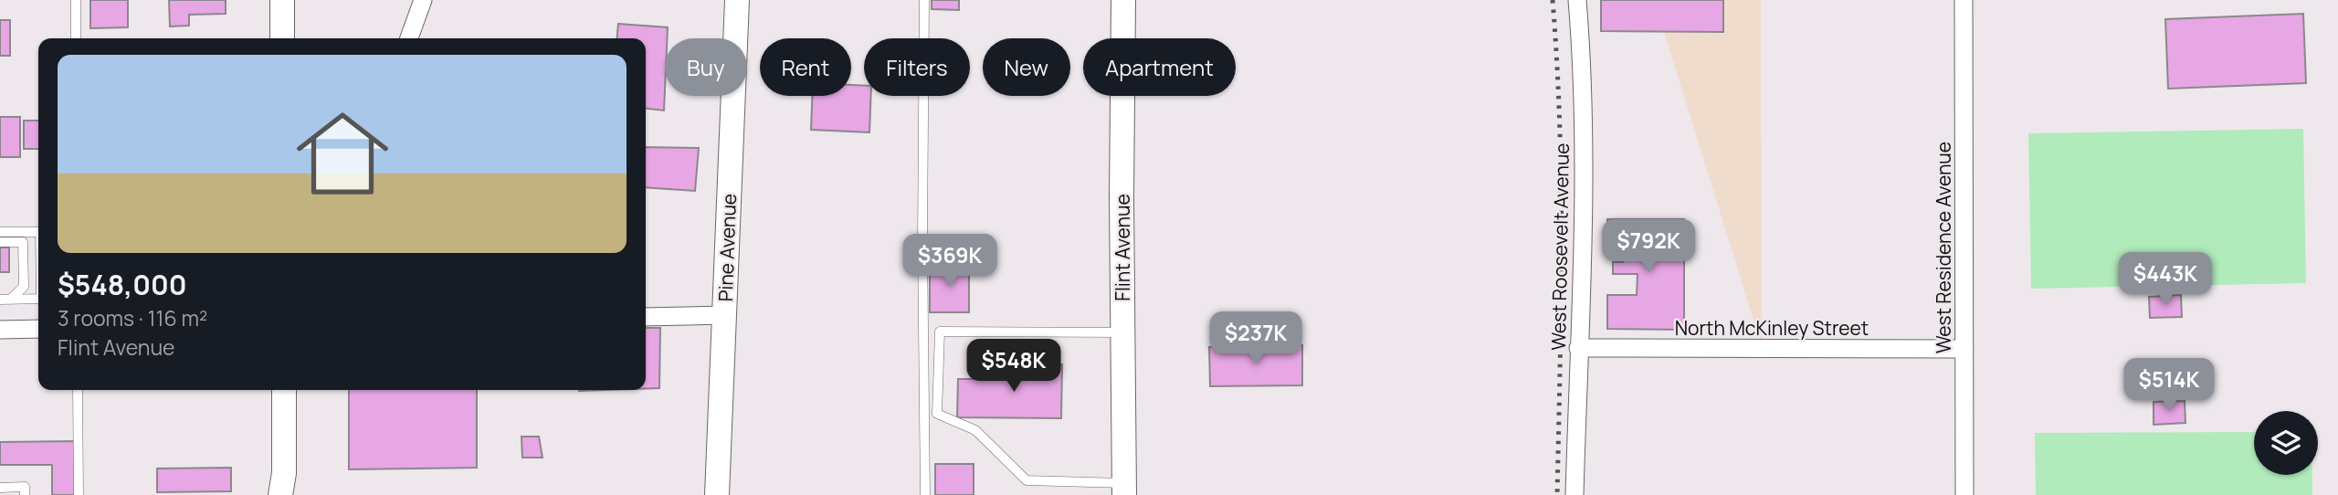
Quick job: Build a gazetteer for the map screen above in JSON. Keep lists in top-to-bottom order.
{
  "streets": {
    "main road": ["Pine Avenue", "Flint Avenue"],
    "street": ["West Roosevelt Avenue", "West Residence Avenue", "North McKinley Street"]
  },
  "crossings": [
    ["West Roosevelt Avenue", "North McKinley Street"],
    ["West Residence Avenue", "North McKinley Street"]
  ],
  "page": {
    "chip": [
      "Buy",
      "Rent",
      "Filters",
      "New",
      "Apartment"
    ],
    "list": [
      {
        "name": "$548,000",
        "note": "3 rooms · 116 m² · Flint Avenue"
      }
    ],
    "price": [
      "$792K",
      "$369K",
      "$443K",
      "$237K",
      "$548K",
      "$514K"
    ]
  }
}
